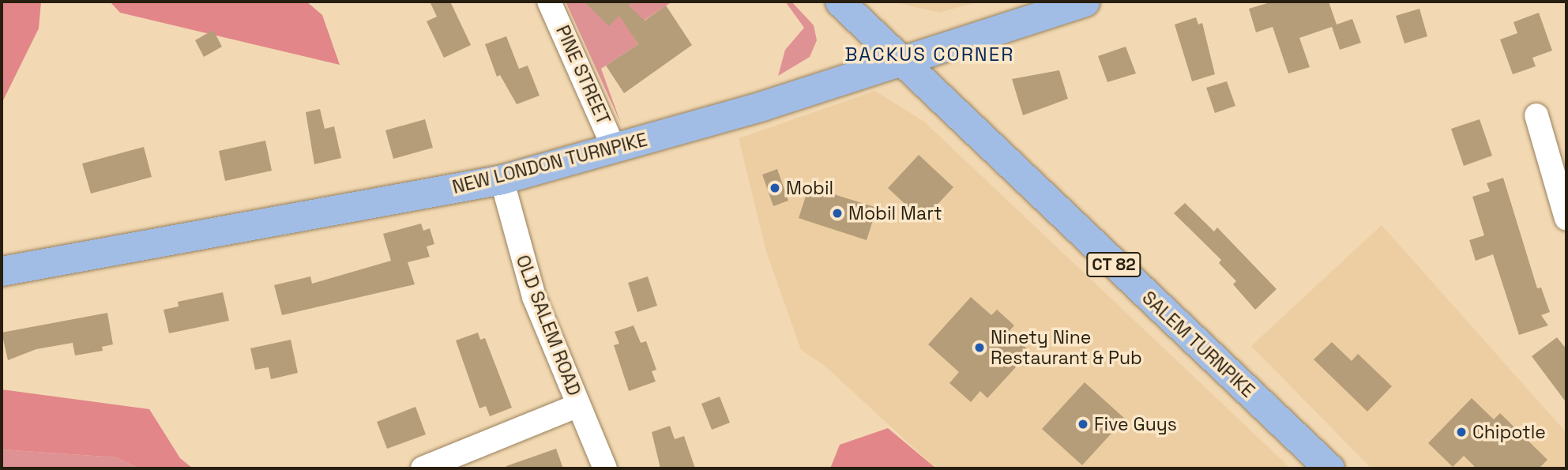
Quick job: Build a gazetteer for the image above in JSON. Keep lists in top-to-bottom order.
{
  "streets": {
    "main road": ["NEW LONDON TURNPIKE", "CT 82", "SALEM TURNPIKE"],
    "street": ["PINE STREET", "OLD SALEM ROAD"]
  },
  "crossings": [
    ["PINE STREET", "NEW LONDON TURNPIKE"],
    ["NEW LONDON TURNPIKE", "CT 82"],
    ["NEW LONDON TURNPIKE", "OLD SALEM ROAD"],
    ["NEW LONDON TURNPIKE", "SALEM TURNPIKE"],
    ["CT 82", "SALEM TURNPIKE"]
  ],
  "districts": ["BACKUS CORNER"],
  "places": [
    "Mobil",
    "Mobil Mart",
    "Ninety Nine Restaurant & Pub",
    "Five Guys",
    "Chipotle"
  ]
}
